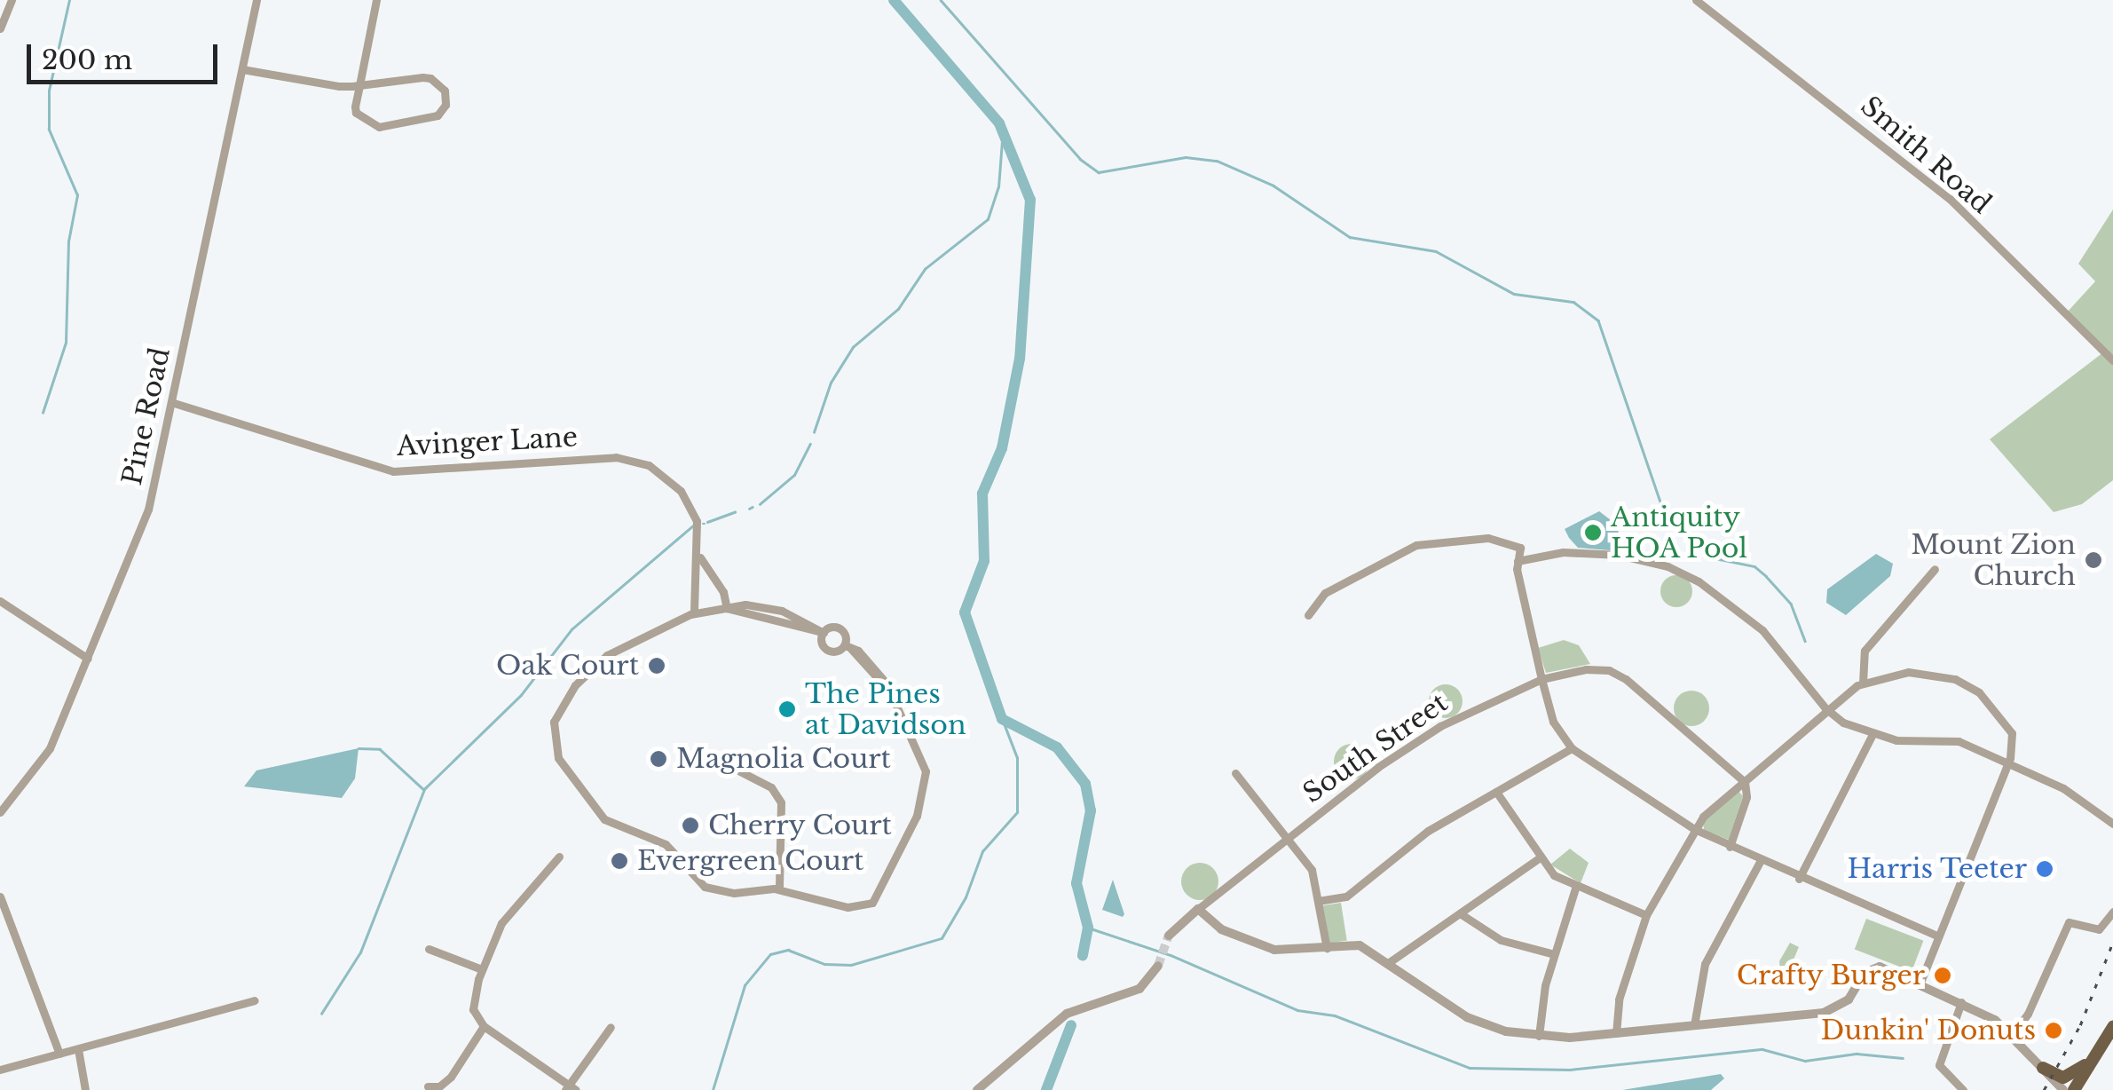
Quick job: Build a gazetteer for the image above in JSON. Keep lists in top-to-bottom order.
{
  "streets": {
    "street": [
      "Smith Road",
      "Pine Road",
      "Avinger Lane",
      "South Street"
    ]
  },
  "crossings": [
    ["Pine Road", "Avinger Lane"]
  ],
  "places": [
    "Antiquity HOA Pool",
    "Mount Zion Church",
    "Oak Court",
    "The Pines at Davidson",
    "Magnolia Court",
    "Cherry Court",
    "Evergreen Court",
    "Harris Teeter",
    "Crafty Burger",
    "Dunkin' Donuts"
  ],
  "scale_bar": "200 m"
}
